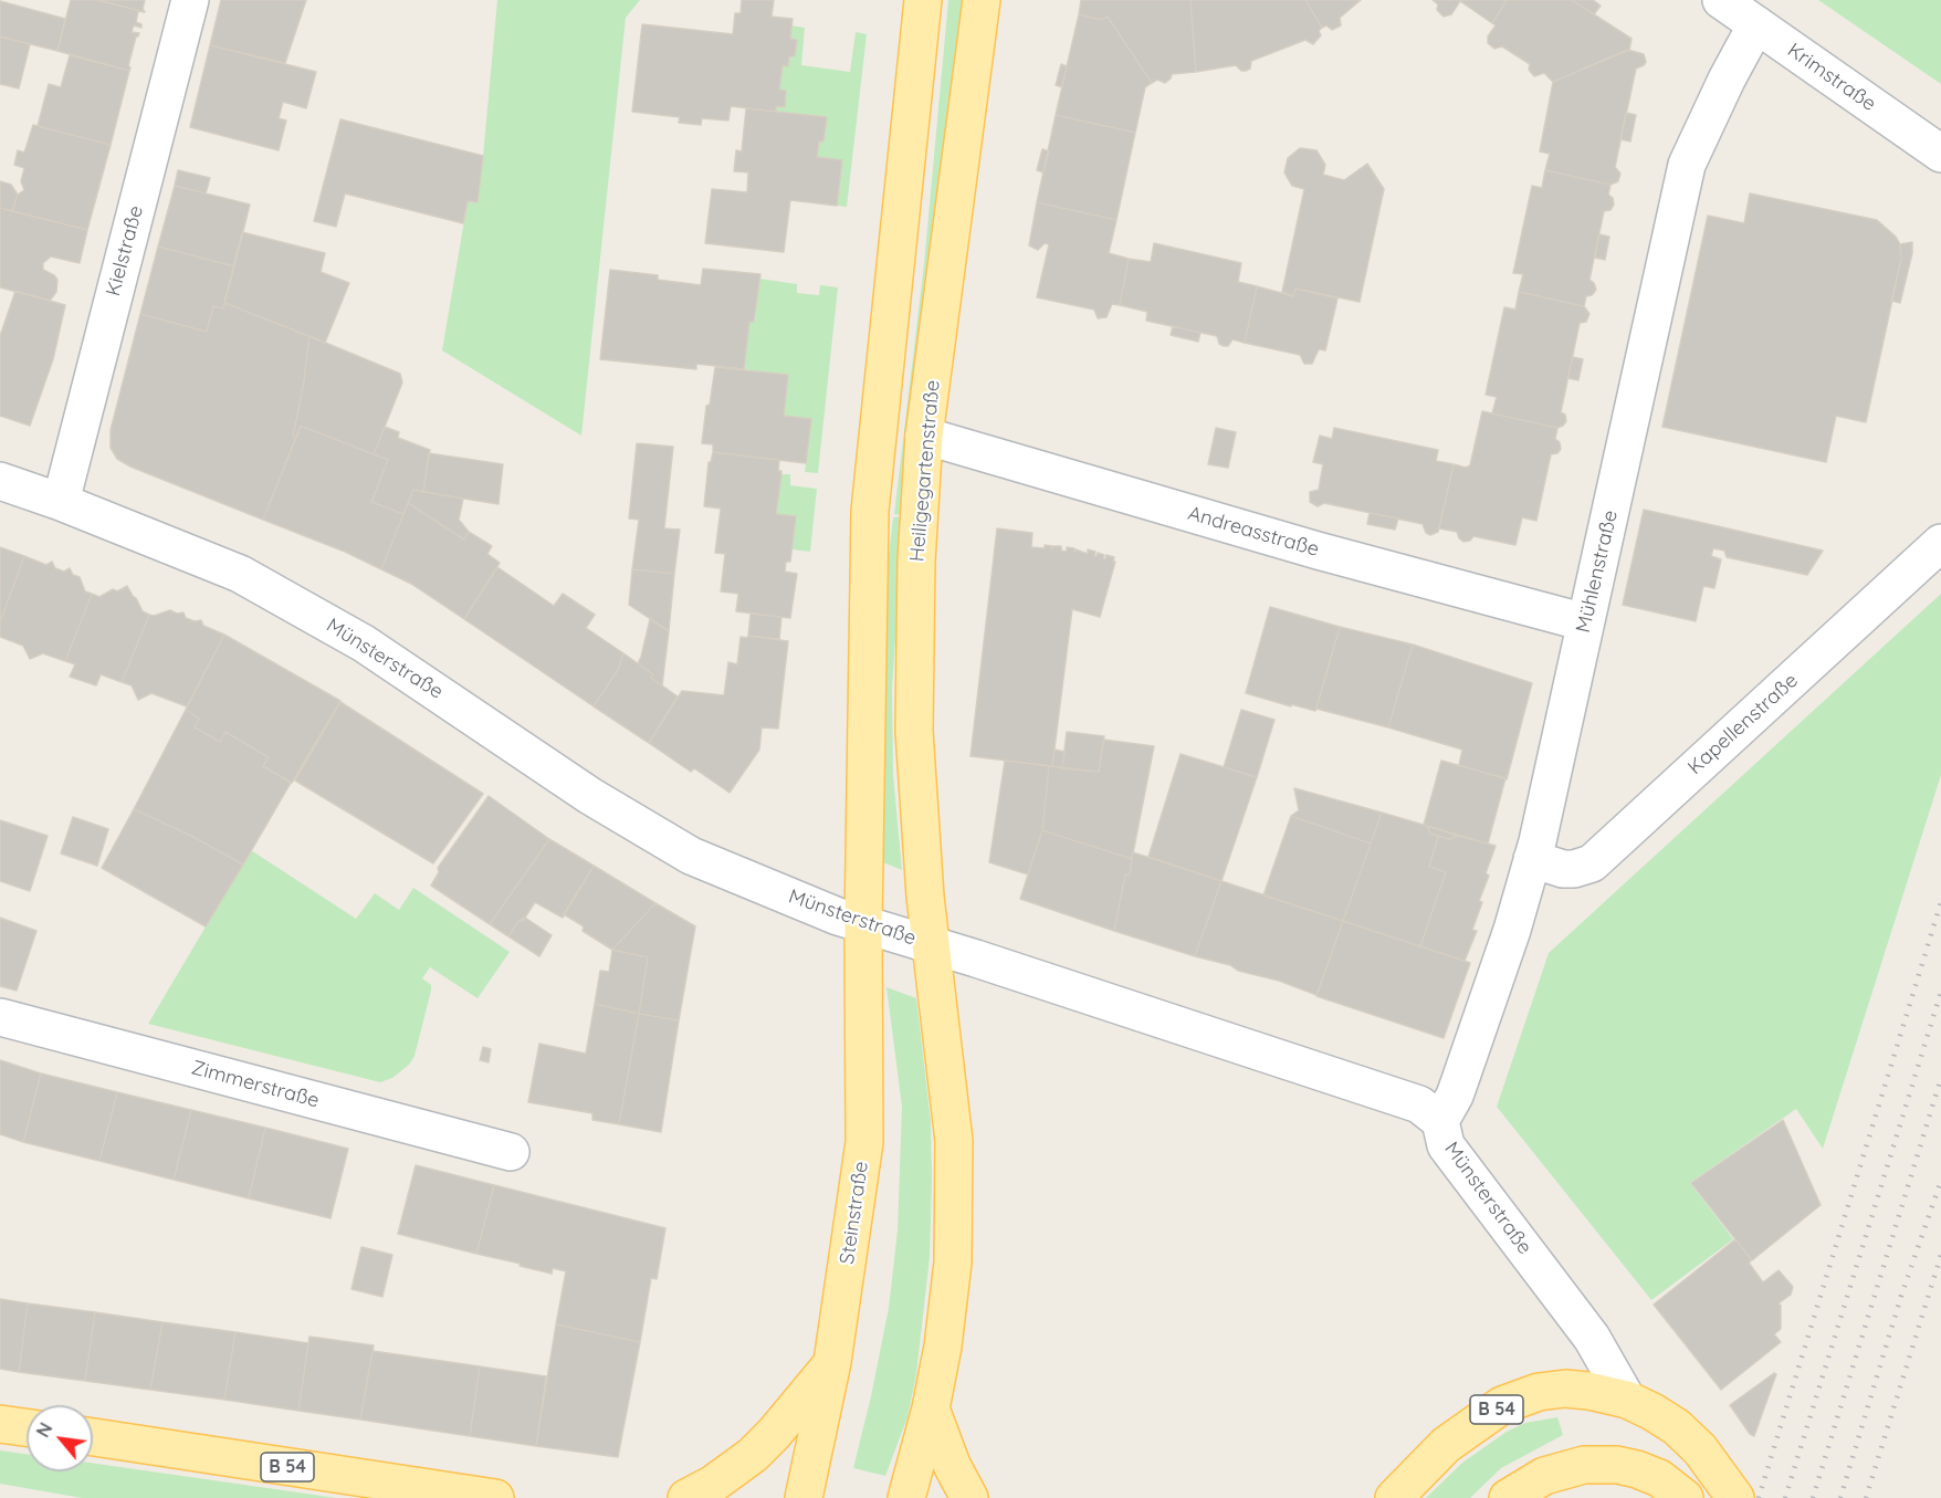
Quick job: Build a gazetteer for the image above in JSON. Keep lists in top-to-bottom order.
{
  "streets": {
    "main road": ["Heiligegartenstraße", "Steinstraße", "B 54"],
    "street": [
      "Krimstraße",
      "Kielstraße",
      "Andreasstraße",
      "Mühlenstraße",
      "Münsterstraße",
      "Kapellenstraße",
      "Zimmerstraße"
    ]
  },
  "crossings": [
    ["Krimstraße", "Mühlenstraße"],
    ["Kielstraße", "Münsterstraße"],
    ["Heiligegartenstraße", "Andreasstraße"],
    ["Heiligegartenstraße", "Münsterstraße"],
    ["Andreasstraße", "Mühlenstraße"],
    ["Mühlenstraße", "Münsterstraße"],
    ["Mühlenstraße", "Kapellenstraße"],
    ["Münsterstraße", "Steinstraße"],
    ["Münsterstraße", "B 54"]
  ],
  "north": "top left"
}
